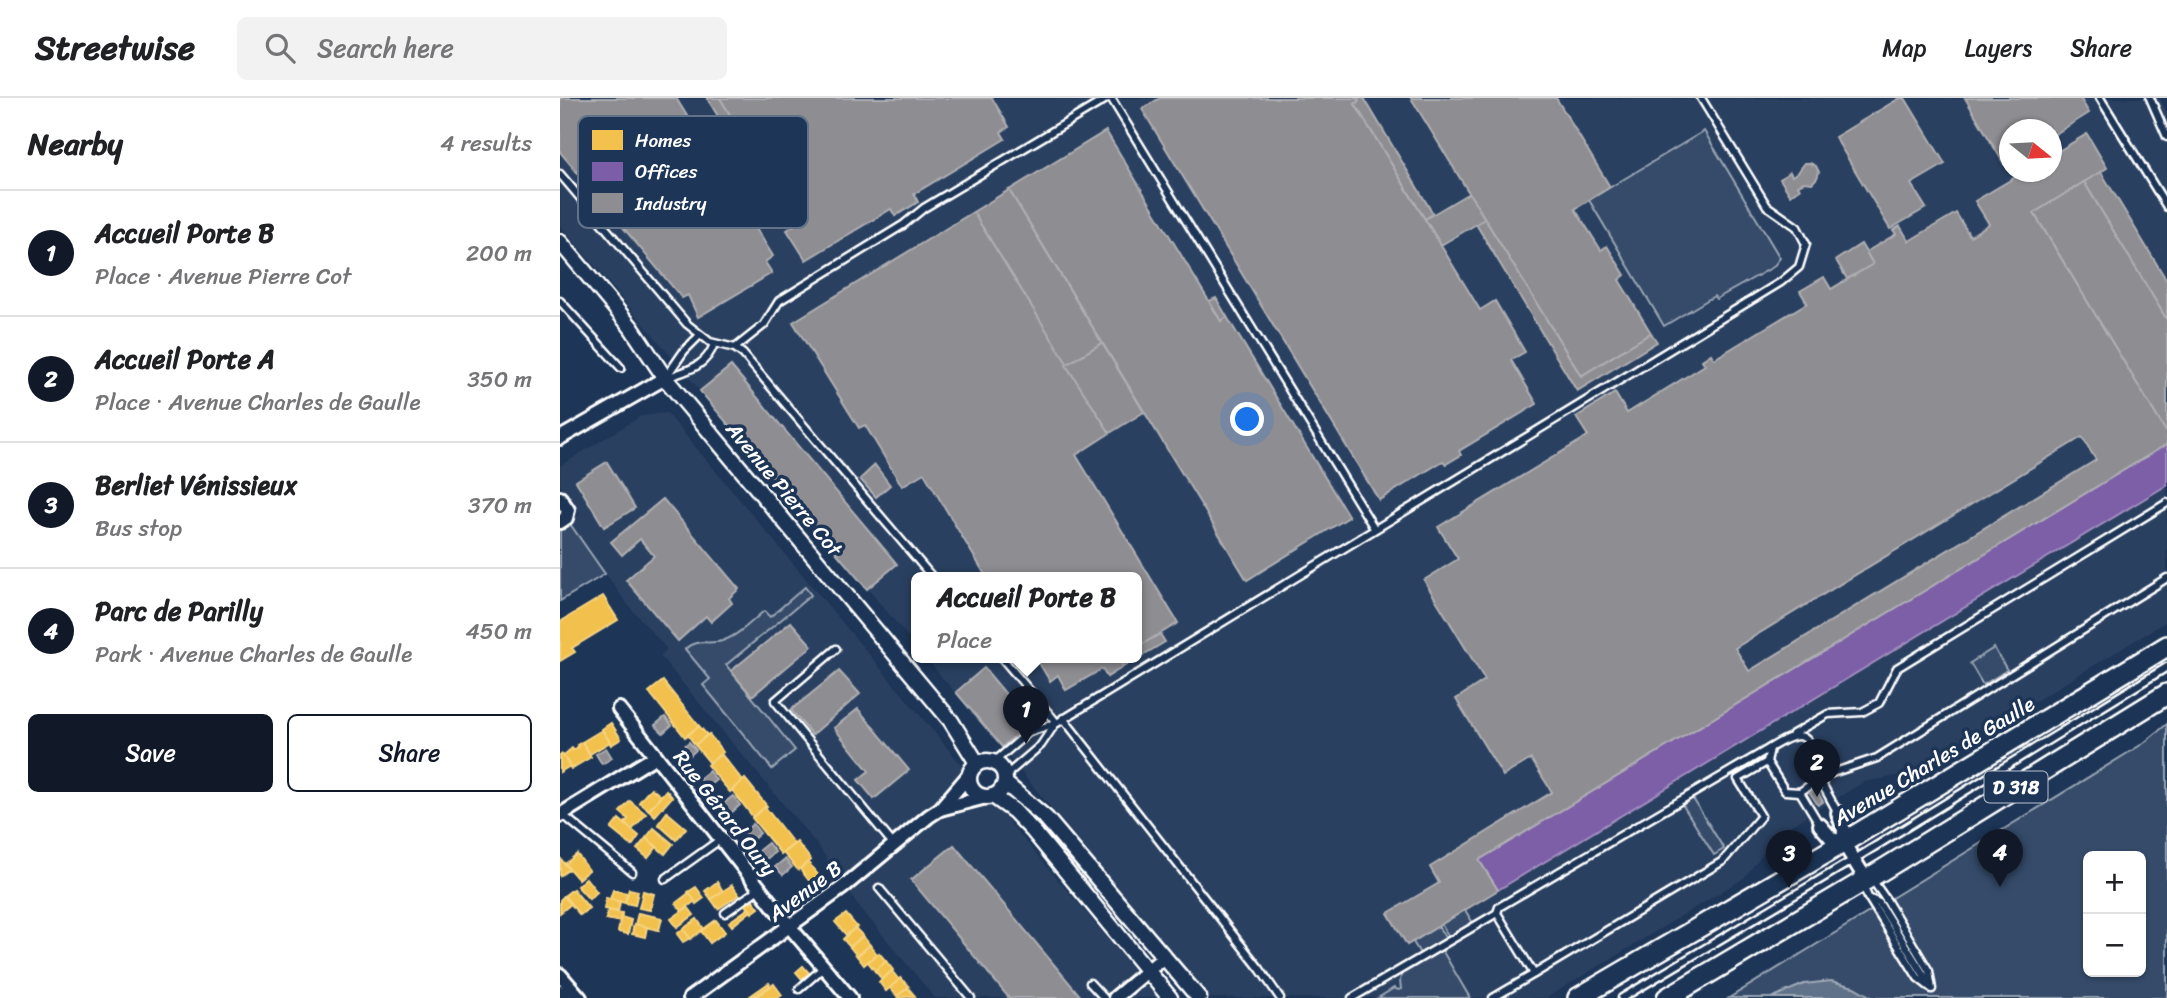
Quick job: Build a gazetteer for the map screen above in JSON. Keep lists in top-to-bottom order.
{
  "streets": {
    "main road": ["Avenue Charles de Gaulle", "D 318"],
    "street": ["Avenue Pierre Cot", "Rue Gérard Oury", "Avenue B"]
  },
  "crossings": [
    ["Avenue Pierre Cot", "Avenue B"],
    ["Rue Gérard Oury", "Avenue B"]
  ],
  "legend": ["Homes", "Offices", "Industry"],
  "north": "right",
  "page": {
    "header": "Streetwise",
    "search": "Search here",
    "nav": ["Map", "Layers", "Share"],
    "heading": ["Nearby", "4 results"],
    "list": [
      {
        "mark": "1",
        "name": "Accueil Porte B",
        "note": "Place · Avenue Pierre Cot",
        "value": "200 m"
      },
      {
        "mark": "2",
        "name": "Accueil Porte A",
        "note": "Place · Avenue Charles de Gaulle",
        "value": "350 m"
      },
      {
        "mark": "3",
        "name": "Berliet Vénissieux",
        "note": "Bus stop",
        "value": "370 m"
      },
      {
        "mark": "4",
        "name": "Parc de Parilly",
        "note": "Park · Avenue Charles de Gaulle",
        "value": "450 m"
      }
    ],
    "popup": ["Accueil Porte B", "Place"],
    "pins": [
      "1",
      "2",
      "4",
      "3"
    ],
    "buttons": ["Save", "Share"],
    "map_buttons": ["+", "−"]
  }
}
